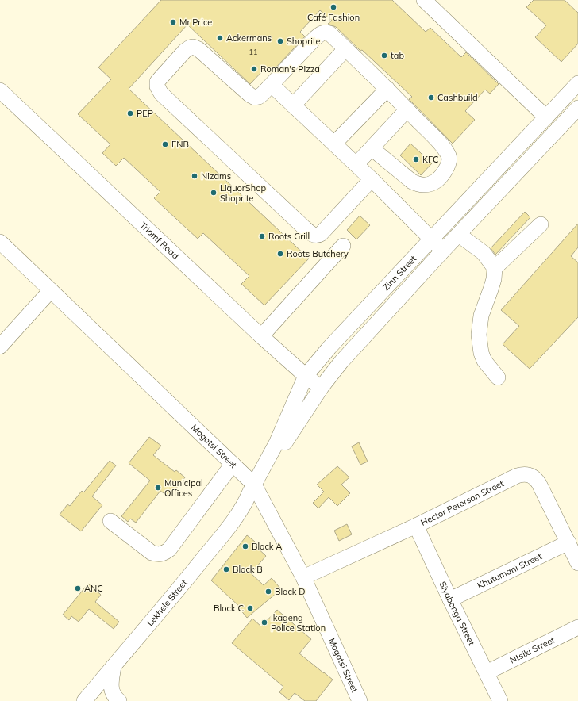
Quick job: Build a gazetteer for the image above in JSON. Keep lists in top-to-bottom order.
{
  "streets": {
    "street": [
      "Triomf Road",
      "Zinn Street",
      "Mogotsi Street",
      "Hector Peterson Street",
      "Khutumani Street",
      "Lekhele Street",
      "Siyabonga Street",
      "Ntsiki Street"
    ]
  },
  "crossings": [
    ["Triomf Road", "Zinn Street"],
    ["Zinn Street", "Mogotsi Street"],
    ["Zinn Street", "Lekhele Street"],
    ["Mogotsi Street", "Hector Peterson Street"],
    ["Mogotsi Street", "Lekhele Street"],
    ["Hector Peterson Street", "Khutumani Street"],
    ["Hector Peterson Street", "Siyabonga Street"],
    ["Khutumani Street", "Siyabonga Street"],
    ["Siyabonga Street", "Ntsiki Street"]
  ],
  "places": [
    "Café Fashion",
    "Mr Price",
    "Ackermans",
    "Shoprite",
    "tab",
    "Roman's Pizza",
    "Cashbuild",
    "PEP",
    "FNB",
    "KFC",
    "Nizams",
    "LiquorShop Shoprite",
    "Roots Grill",
    "Roots Butchery",
    "Municipal Offices",
    "Block A",
    "Block B",
    "ANC",
    "Block D",
    "Block C",
    "Ikageng Police Station"
  ],
  "house_numbers": ["11"]
}
